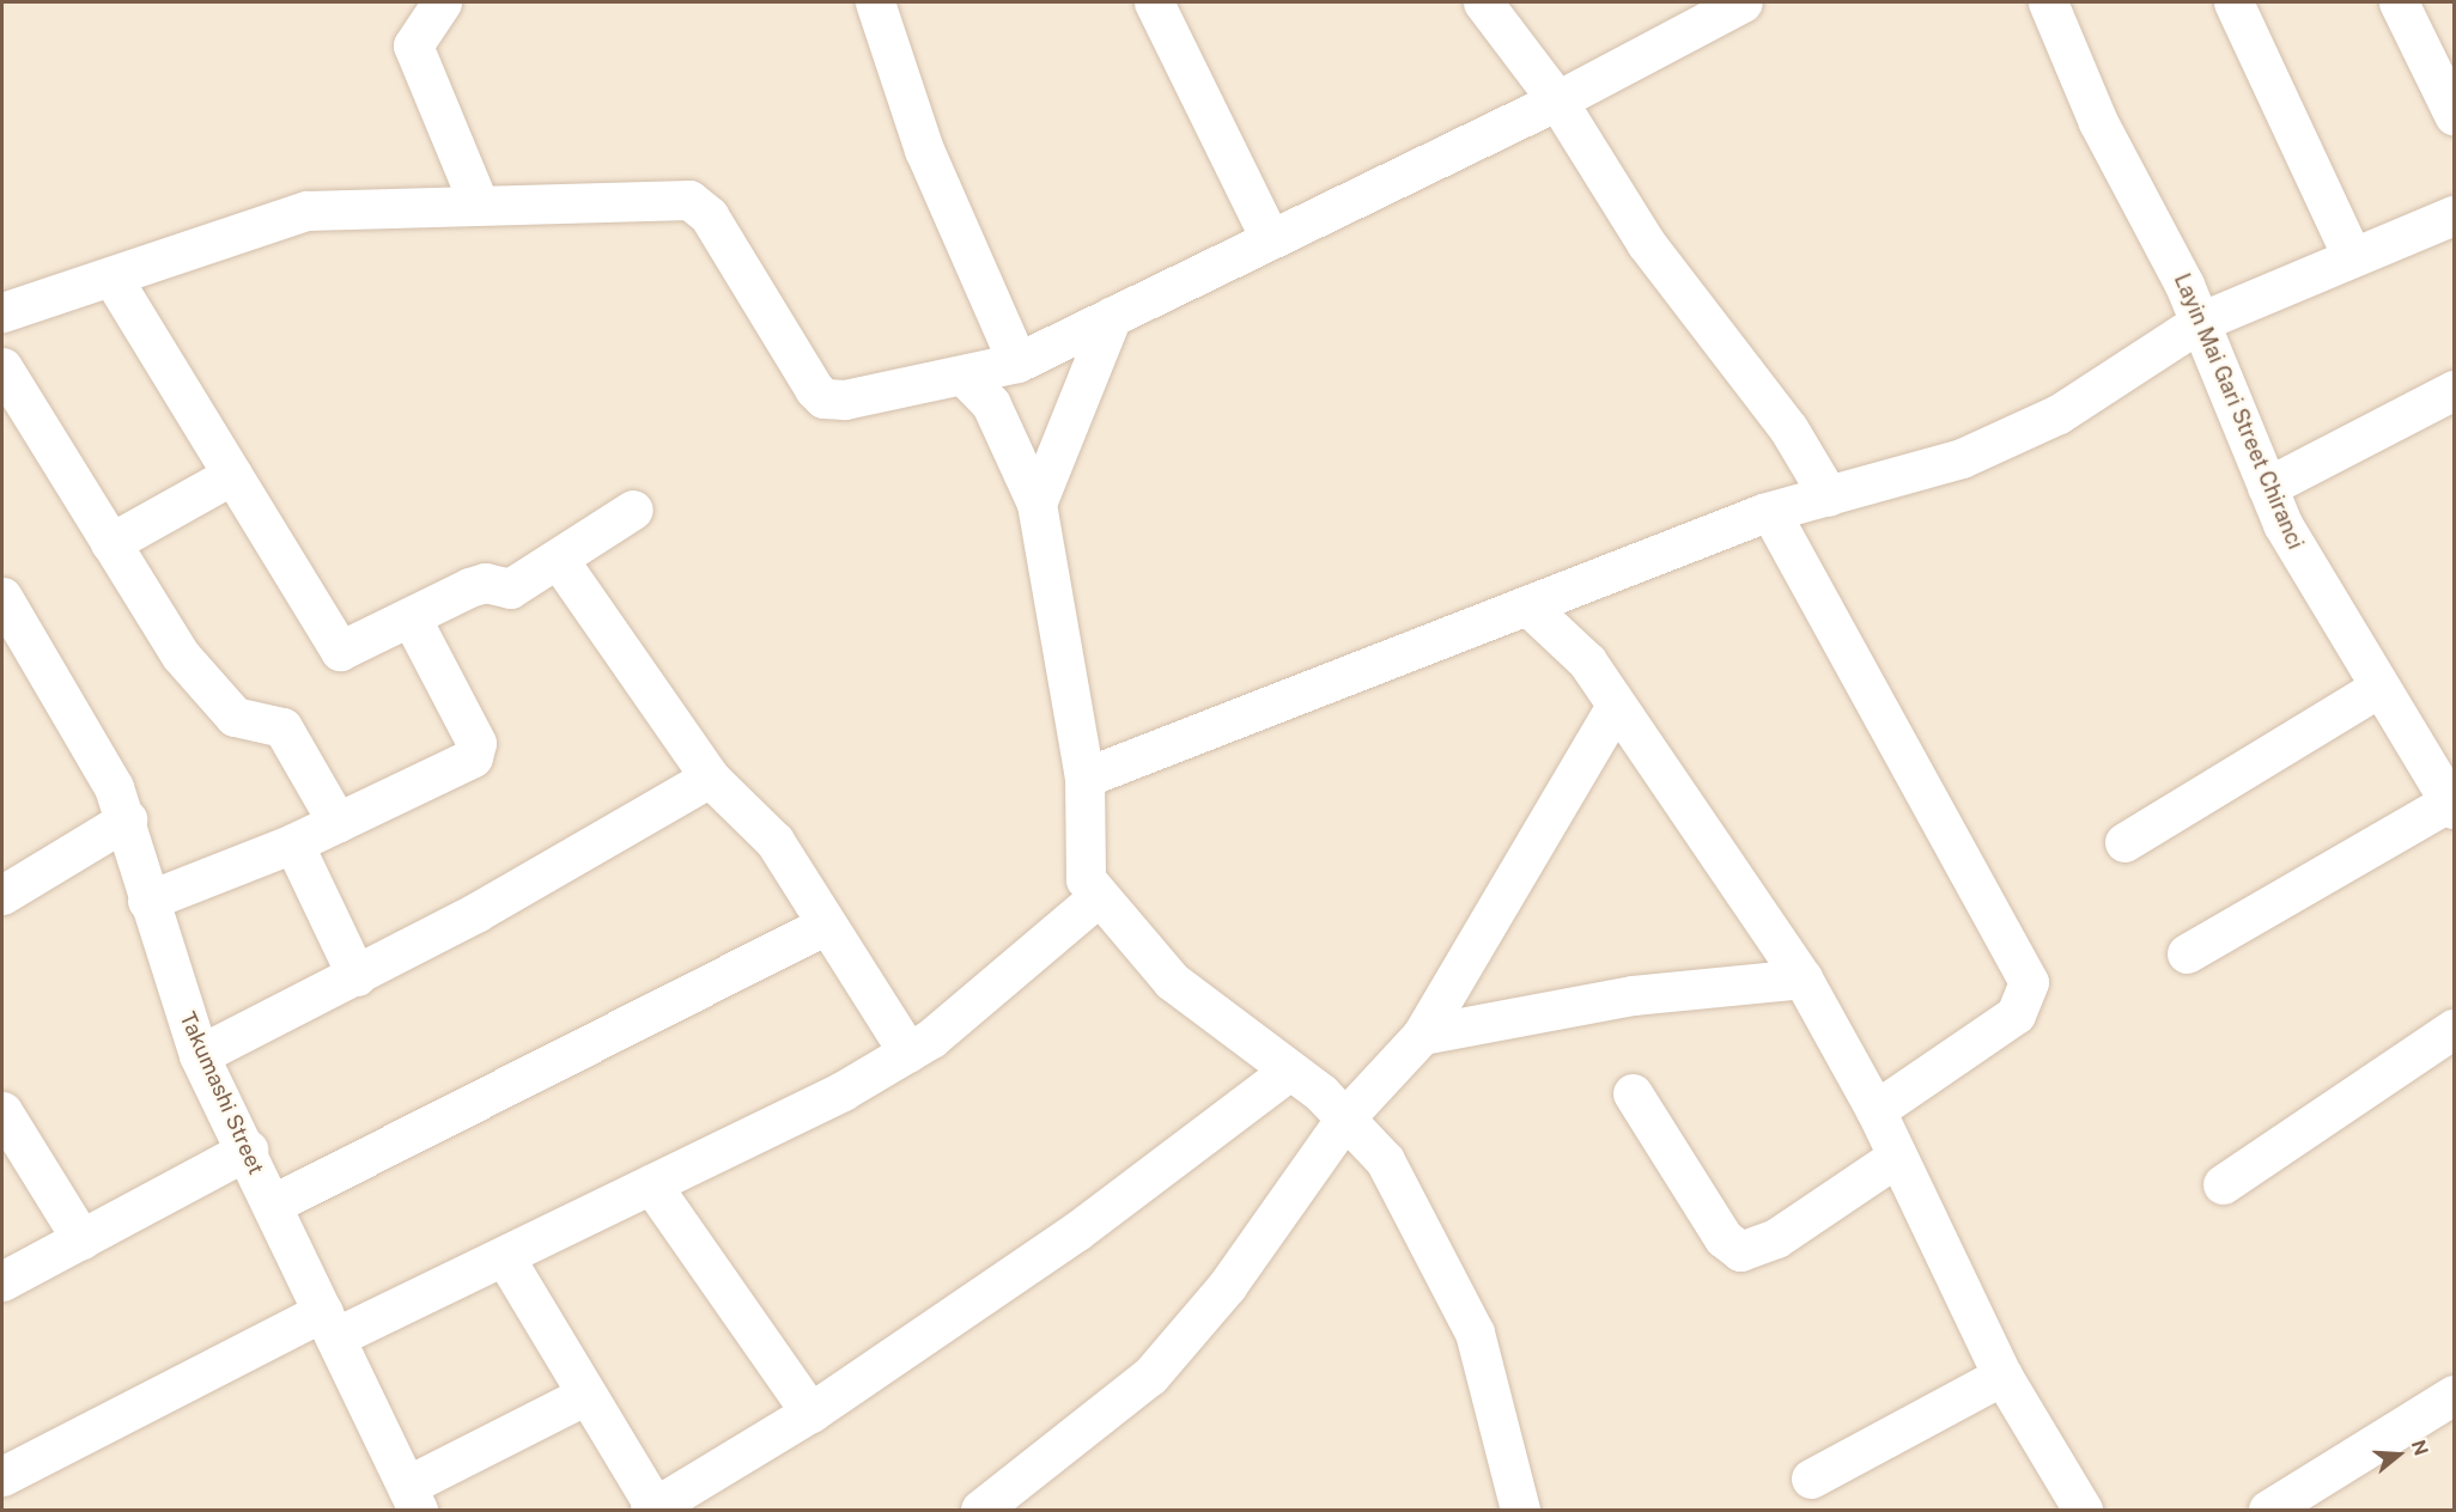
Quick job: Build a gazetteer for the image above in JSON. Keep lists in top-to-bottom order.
{
  "streets": {
    "street": ["Layin Mai Gari Street Chiranci", "Takumashi Street"]
  },
  "north": "right"
}
